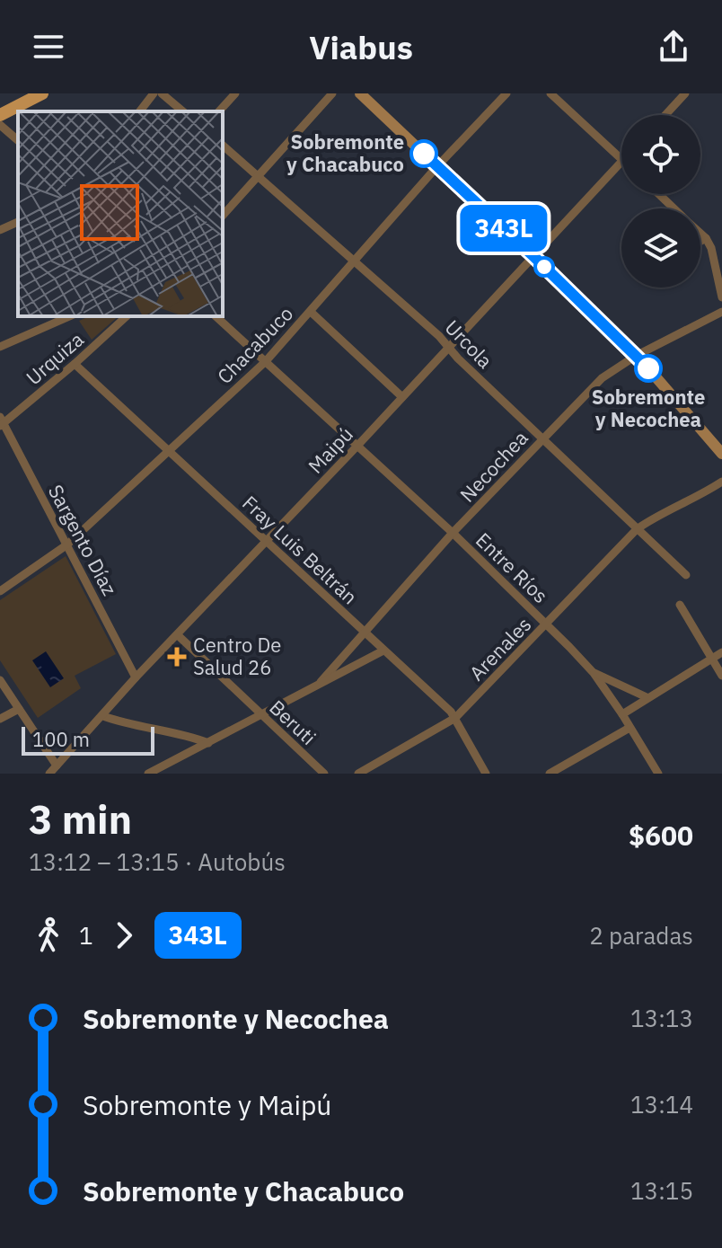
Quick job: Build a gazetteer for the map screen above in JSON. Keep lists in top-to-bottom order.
{
  "streets": {
    "street": [
      "Urcola",
      "Chacabuco",
      "Urquiza",
      "Maipú",
      "Necochea",
      "Sargento Díaz",
      "Fray Luis Beltrán",
      "Entre Ríos",
      "Arenales",
      "Beruti"
    ]
  },
  "crossings": [
    ["Urcola", "Chacabuco"],
    ["Urcola", "Maipú"],
    ["Urcola", "Necochea"],
    ["Urcola", "Arenales"],
    ["Chacabuco", "Sargento Díaz"],
    ["Chacabuco", "Fray Luis Beltrán"],
    ["Chacabuco", "Entre Ríos"],
    ["Urquiza", "Sargento Díaz"],
    ["Urquiza", "Fray Luis Beltrán"],
    ["Maipú", "Sargento Díaz"],
    ["Maipú", "Fray Luis Beltrán"],
    ["Maipú", "Entre Ríos"],
    ["Maipú", "Beruti"],
    ["Necochea", "Fray Luis Beltrán"],
    ["Necochea", "Entre Ríos"],
    ["Necochea", "Beruti"],
    ["Fray Luis Beltrán", "Arenales"],
    ["Entre Ríos", "Arenales"]
  ],
  "places": {
    "other": ["Sobremonte y Chacabuco", "Sobremonte y Necochea"],
    "health": ["Centro De Salud 26"]
  },
  "lines": ["bus line 343L"],
  "scale_bar": "100 m",
  "page": {
    "header": "Viabus",
    "on_map": "343L",
    "scale": "100 m",
    "heading": ["3 min", "13:12 – 13:15 · Autobús", "$600"],
    "legs": ["1", "343L", "2 paradas"],
    "list": [
      {
        "name": "Sobremonte y Necochea",
        "value": "13:13"
      },
      {
        "name": "Sobremonte y Maipú",
        "value": "13:14"
      },
      {
        "name": "Sobremonte y Chacabuco",
        "value": "13:15"
      }
    ]
  }
}
